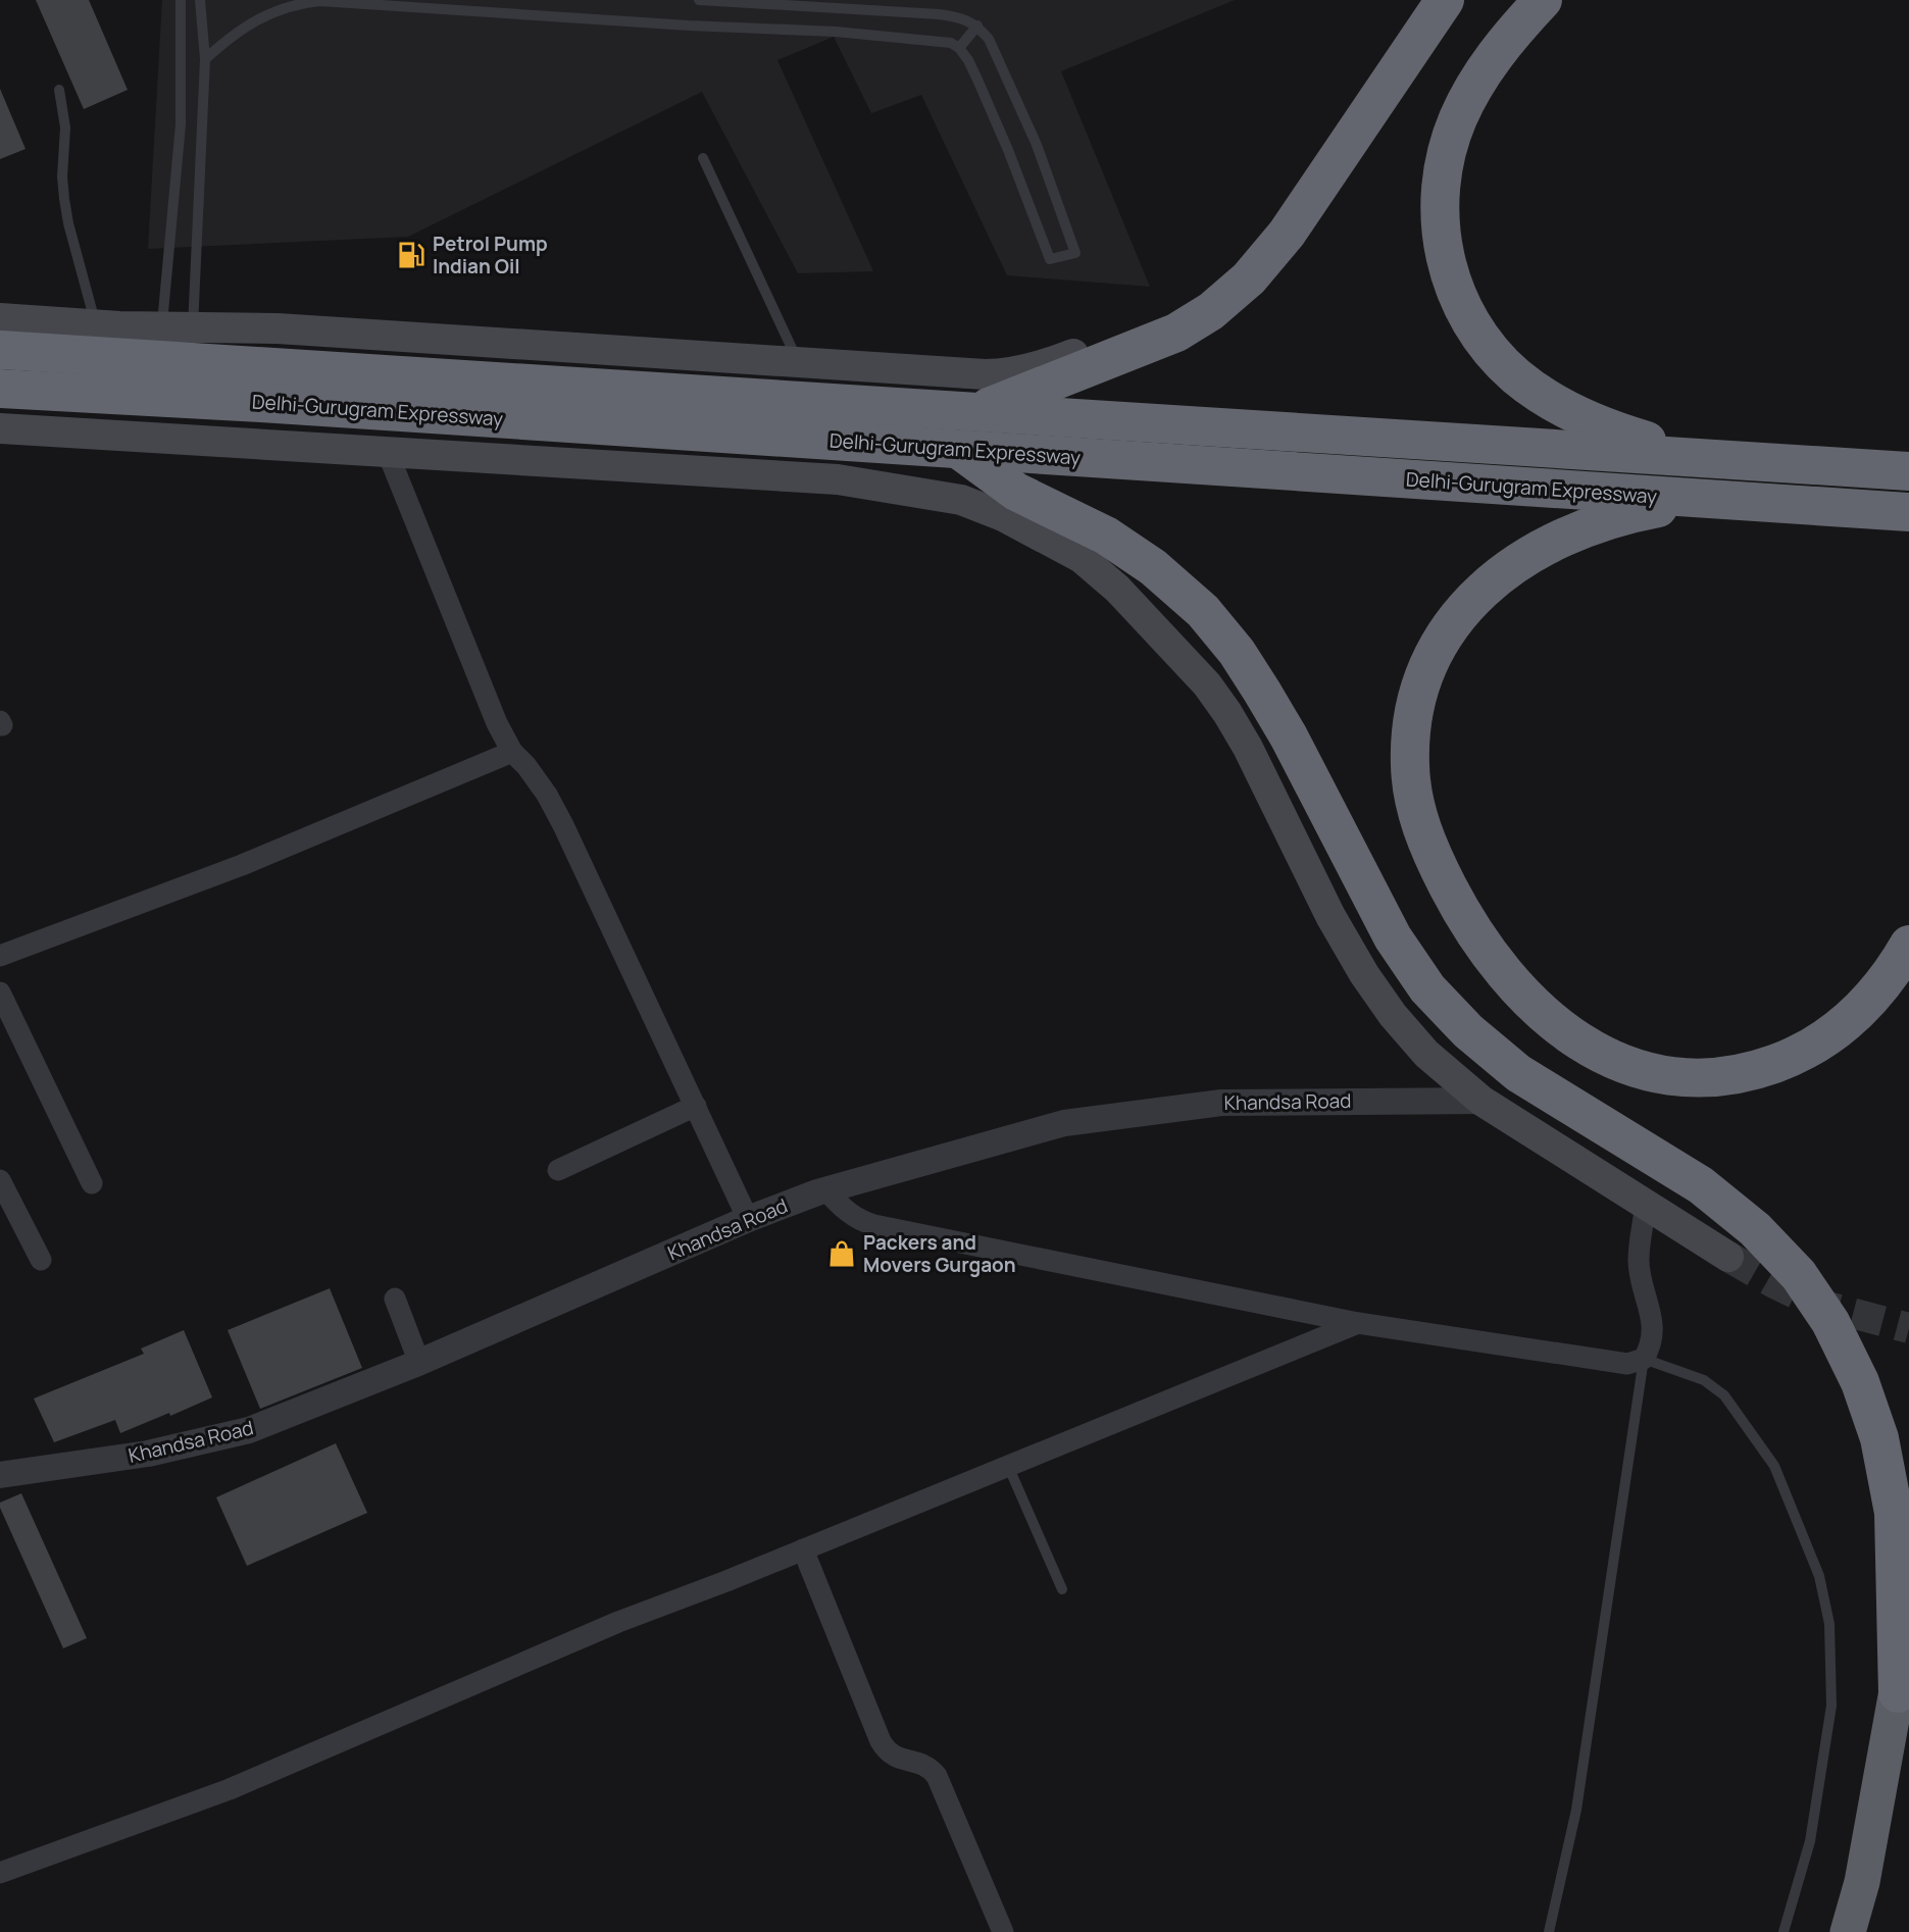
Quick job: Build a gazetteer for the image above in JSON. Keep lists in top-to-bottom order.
{
  "streets": {
    "highway": ["Delhi-Gurugram Expressway"],
    "street": ["Khandsa Road"]
  },
  "places": {
    "fuel station": ["Petrol Pump Indian Oil"],
    "shop": ["Packers and Movers Gurgaon"]
  }
}
